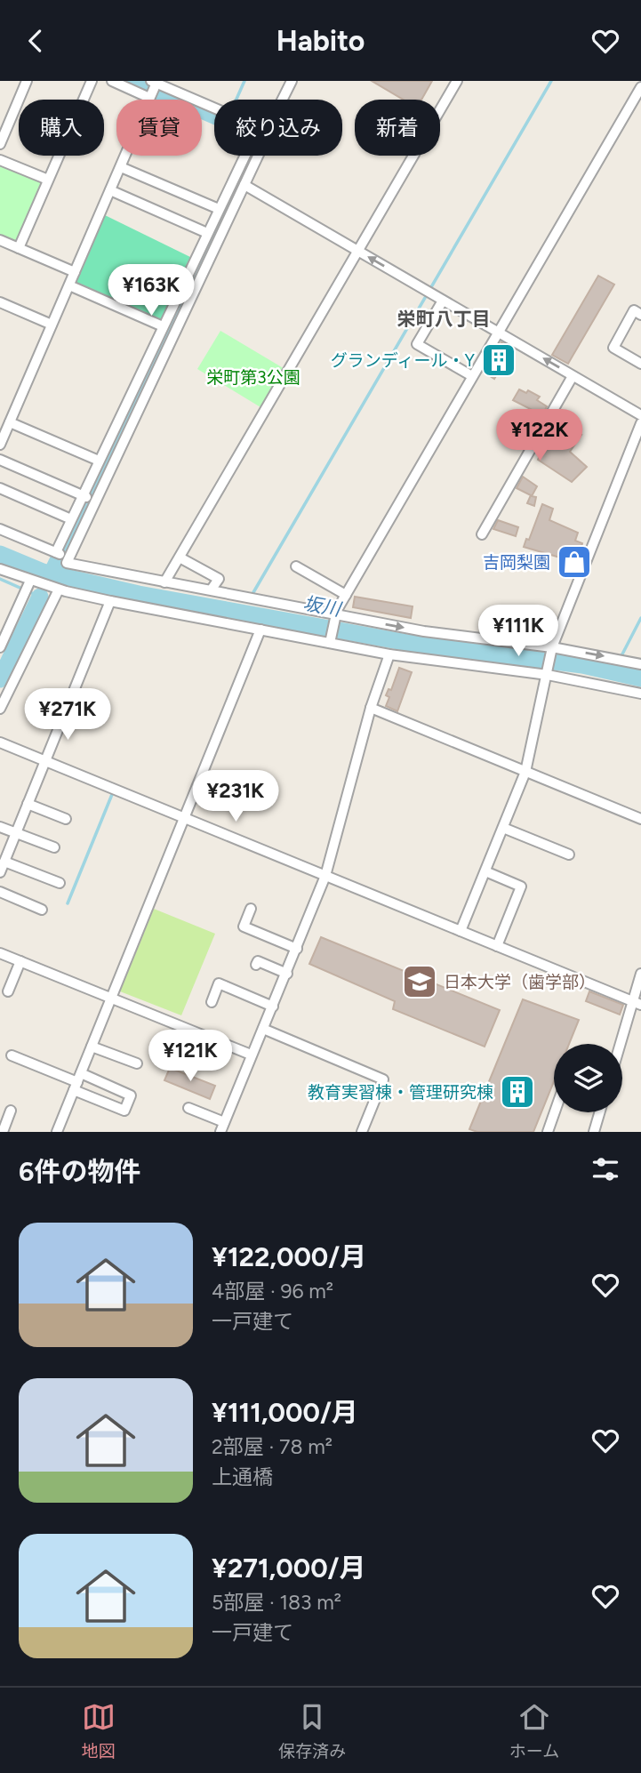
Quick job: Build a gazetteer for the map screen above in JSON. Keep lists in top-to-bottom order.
{
  "districts": ["栄町八丁目"],
  "water": ["坂川"],
  "parks": ["栄町第3公園"],
  "places": {
    "building": ["グランディール・Y", "教育実習棟・管理研究棟"],
    "shop": ["吉岡梨園"],
    "school or university": ["日本大学（歯学部）"]
  },
  "page": {
    "header": "Habito",
    "chip": [
      "購入",
      "賃貸",
      "絞り込み",
      "新着"
    ],
    "price": [
      "¥163K",
      "¥122K",
      "¥111K",
      "¥271K",
      "¥231K",
      "¥121K"
    ],
    "heading": "6件の物件",
    "list": [
      {
        "name": "¥122,000/月",
        "note": "4部屋 · 96 m² · 一戸建て"
      },
      {
        "name": "¥111,000/月",
        "note": "2部屋 · 78 m² · 上通橋"
      },
      {
        "name": "¥271,000/月",
        "note": "5部屋 · 183 m² · 一戸建て"
      }
    ],
    "tabs": ["地図", "保存済み", "ホーム"]
  }
}
